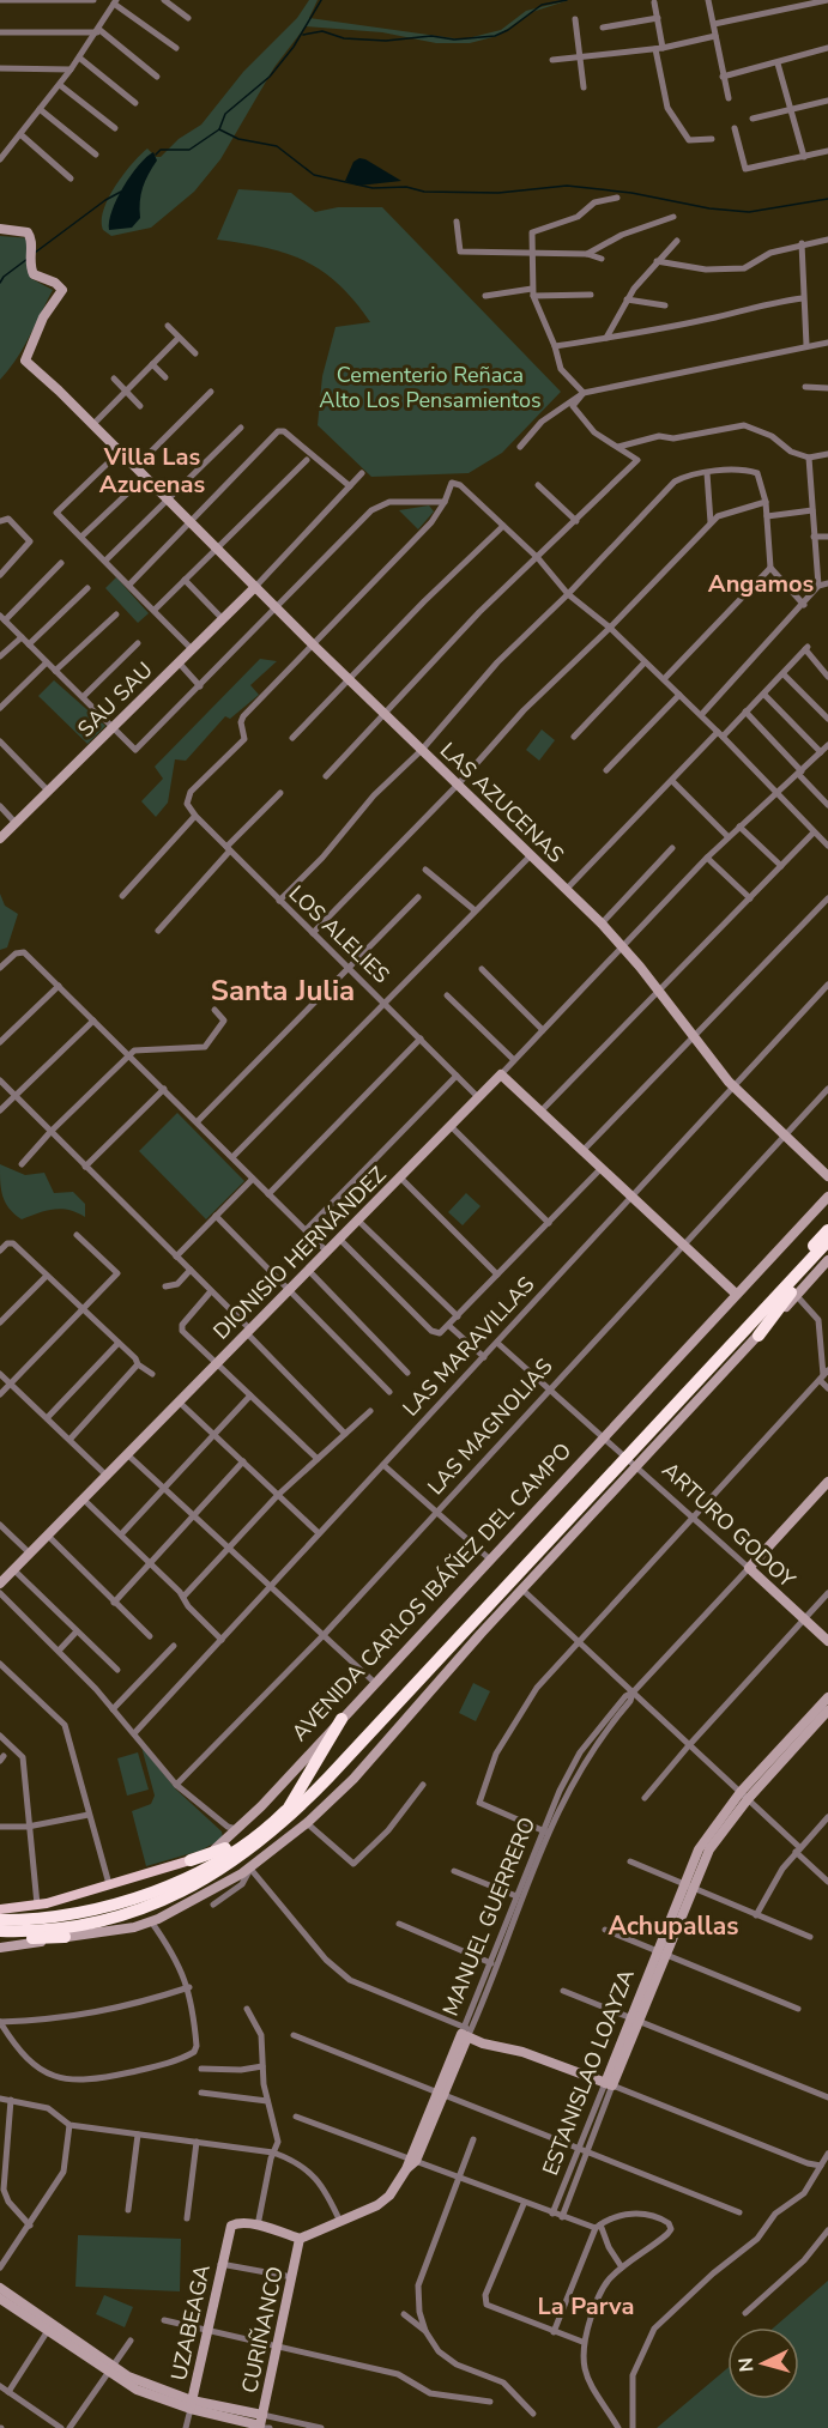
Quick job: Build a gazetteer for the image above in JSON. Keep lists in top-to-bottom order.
{
  "streets": {
    "highway": ["AVENIDA CARLOS IBÁÑEZ DEL CAMPO"],
    "street": [
      "SAU SAU",
      "LAS AZUCENAS",
      "LOS ALELIES",
      "DIONISIO HERNÁNDEZ",
      "LAS MARAVILLAS",
      "LAS MAGNOLIAS",
      "ARTURO GODOY",
      "MANUEL GUERRERO",
      "ESTANISLAO LOAYZA",
      "UZABEAGA",
      "CURIÑANCO"
    ]
  },
  "crossings": [
    ["SAU SAU", "LAS AZUCENAS"],
    ["LAS AZUCENAS", "DIONISIO HERNÁNDEZ"],
    ["LAS AZUCENAS", "LAS MARAVILLAS"],
    ["LAS AZUCENAS", "LAS MAGNOLIAS"],
    ["LOS ALELIES", "DIONISIO HERNÁNDEZ"],
    ["LAS MARAVILLAS", "ARTURO GODOY"],
    ["LAS MAGNOLIAS", "ARTURO GODOY"],
    ["ARTURO GODOY", "AVENIDA CARLOS IBÁÑEZ DEL CAMPO"],
    ["ARTURO GODOY", "MANUEL GUERRERO"],
    ["MANUEL GUERRERO", "CURIÑANCO"]
  ],
  "districts": [
    "Villa Las Azucenas",
    "Angamos",
    "Santa Julia",
    "Achupallas",
    "La Parva"
  ],
  "parks": ["Cementerio Reñaca Alto Los Pensamientos"],
  "north": "left"
}
